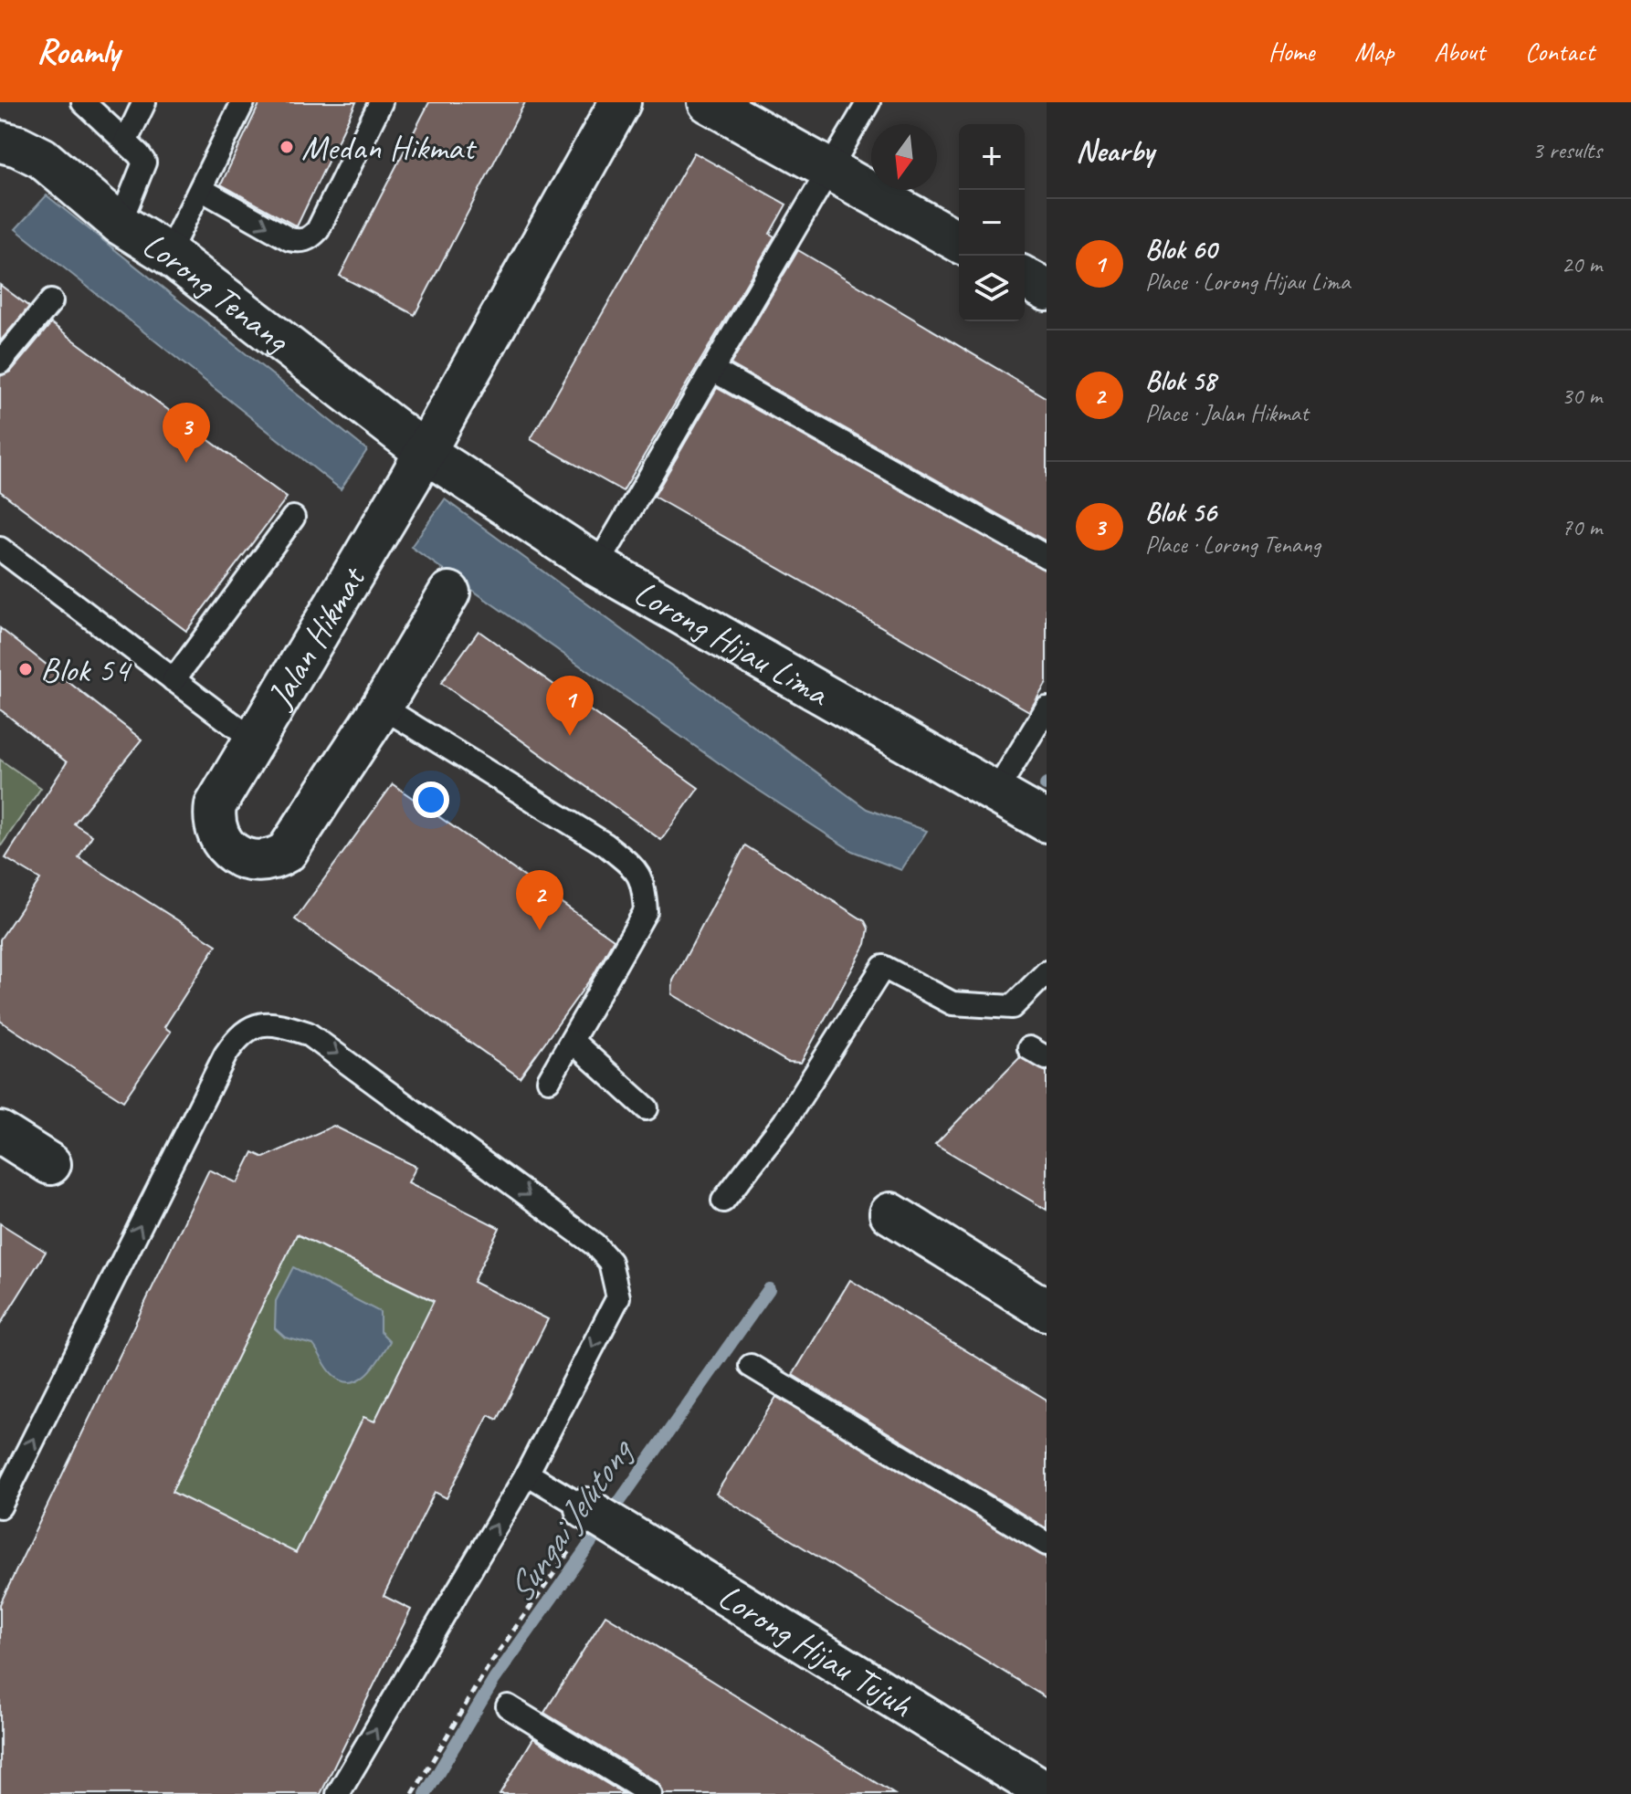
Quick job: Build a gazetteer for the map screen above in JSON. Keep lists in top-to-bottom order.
{
  "streets": {
    "street": [
      "Lorong Tenang",
      "Jalan Hikmat",
      "Lorong Hijau Lima",
      "Lorong Hijau Tujuh"
    ]
  },
  "crossings": [
    ["Lorong Tenang", "Jalan Hikmat"],
    ["Lorong Tenang", "Lorong Hijau Lima"],
    ["Jalan Hikmat", "Lorong Hijau Lima"]
  ],
  "water": ["Sungai Jelutong"],
  "places": ["Medan Hikmat", "Blok 54"],
  "north": "bottom",
  "page": {
    "header": "Roamly",
    "nav": [
      "Home",
      "Map",
      "About",
      "Contact"
    ],
    "heading": ["Nearby", "3 results"],
    "map_buttons": ["+", "−"],
    "list": [
      {
        "mark": "1",
        "name": "Blok 60",
        "note": "Place · Lorong Hijau Lima",
        "value": "20 m"
      },
      {
        "mark": "2",
        "name": "Blok 58",
        "note": "Place · Jalan Hikmat",
        "value": "30 m"
      },
      {
        "mark": "3",
        "name": "Blok 56",
        "note": "Place · Lorong Tenang",
        "value": "70 m"
      }
    ],
    "pins": ["3", "1", "2"]
  }
}
